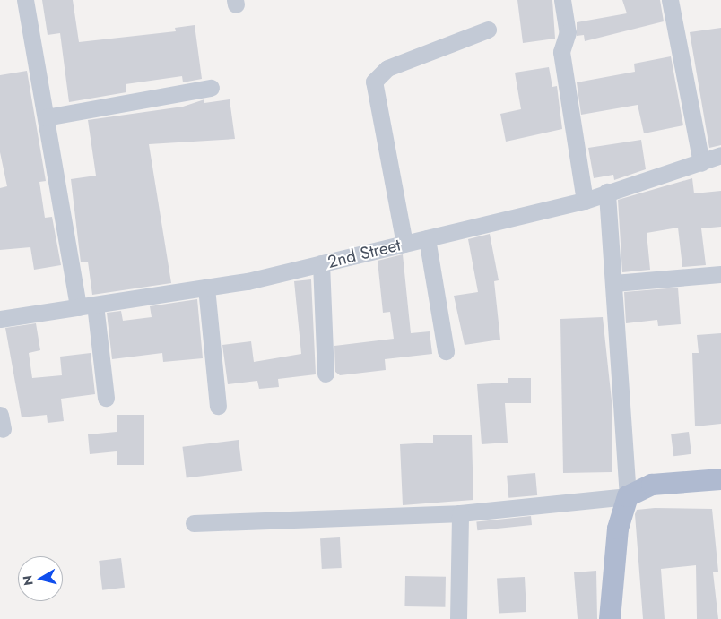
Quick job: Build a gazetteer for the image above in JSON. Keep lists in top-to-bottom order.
{
  "streets": {
    "street": ["2nd Street"]
  },
  "north": "left"
}
